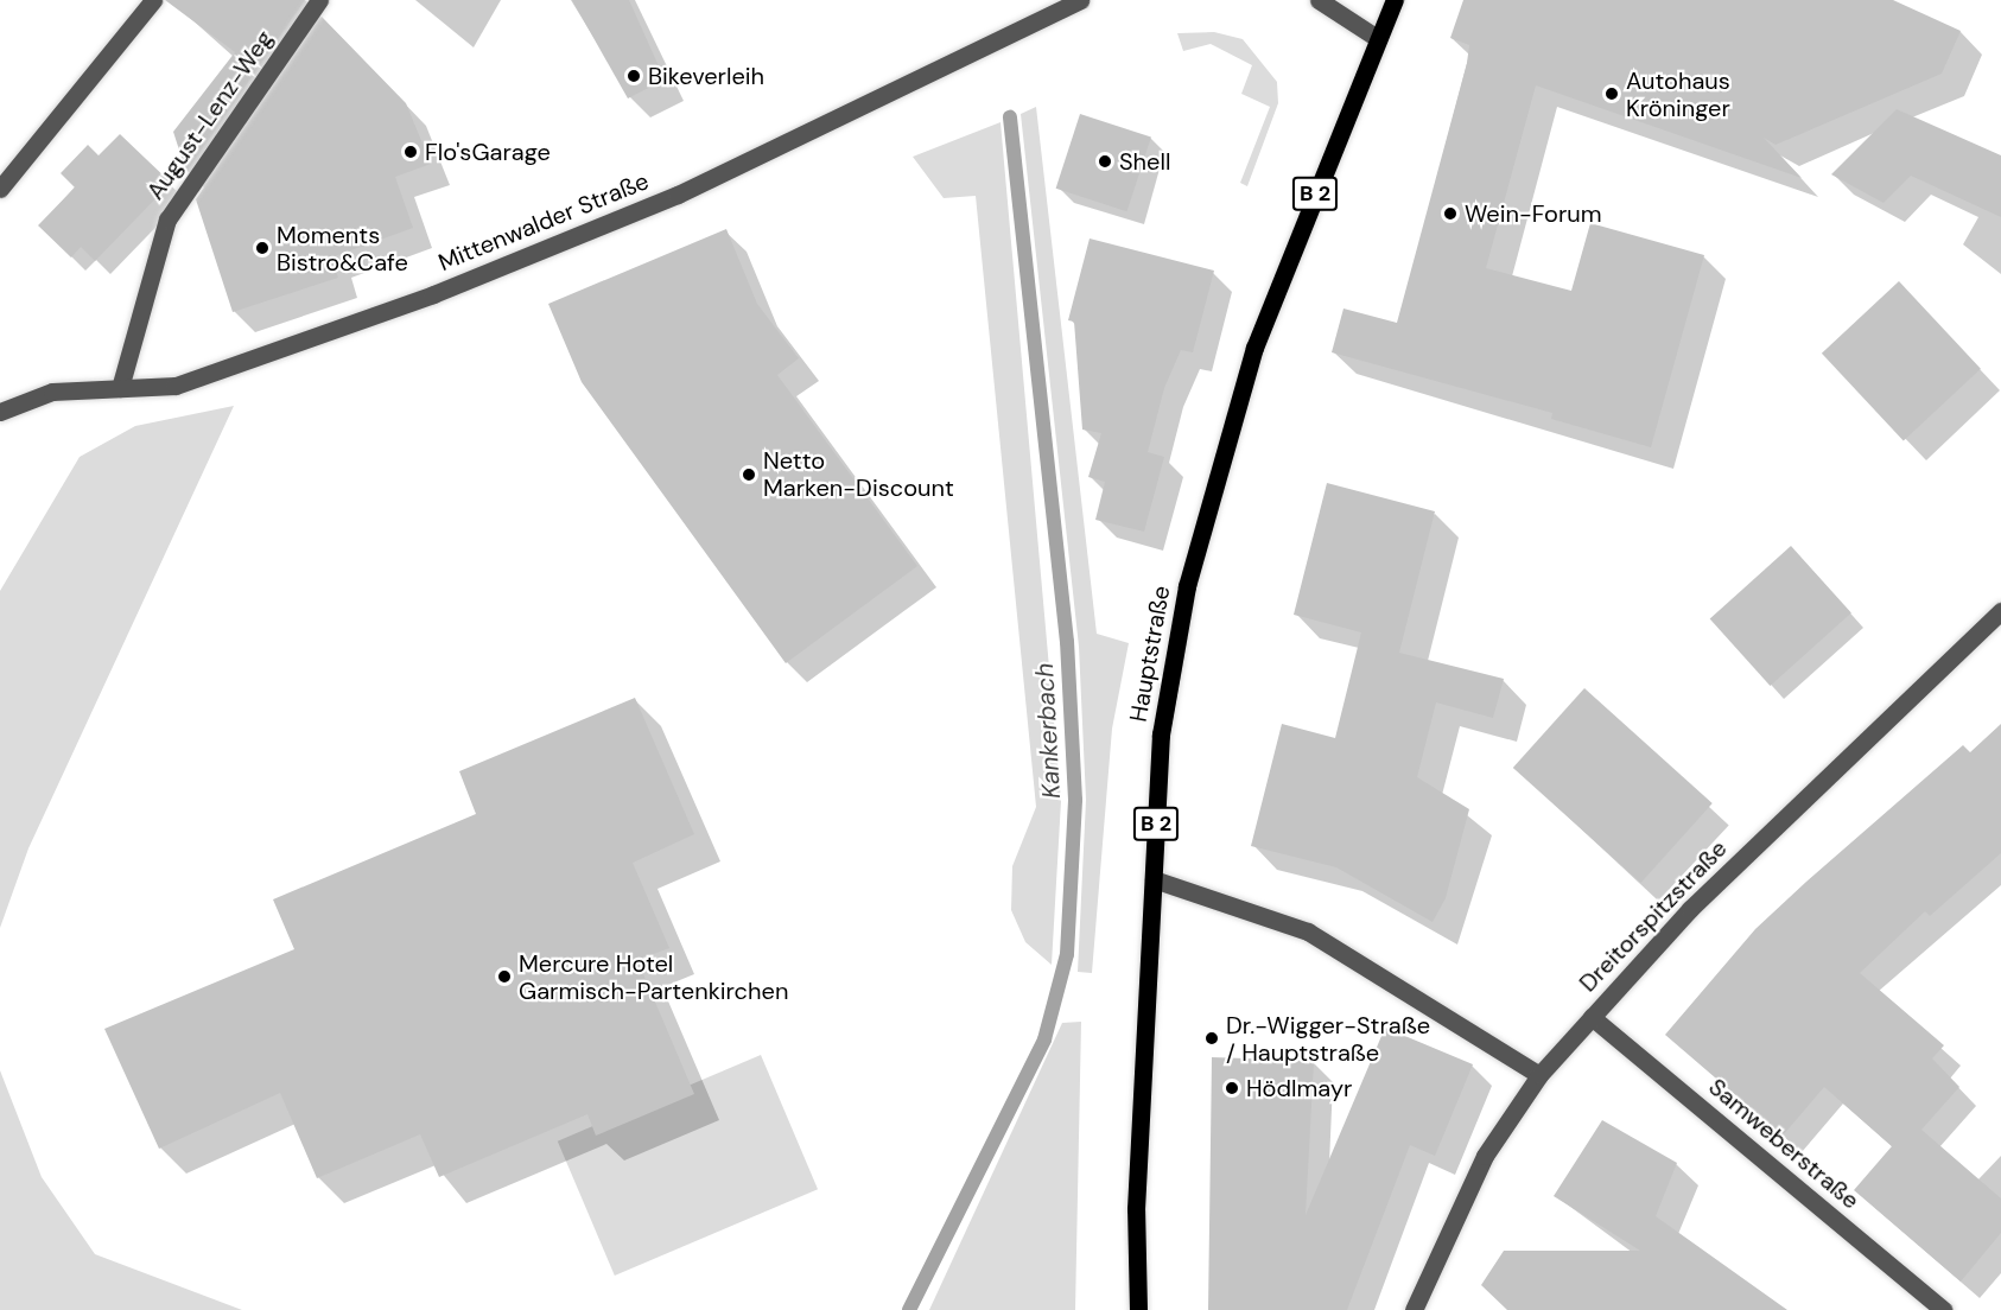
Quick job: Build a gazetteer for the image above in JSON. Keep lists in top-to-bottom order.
{
  "streets": {
    "main road": ["B 2", "Hauptstraße"],
    "street": [
      "August-Lenz-Weg",
      "Mittenwalder Straße",
      "Dreitorspitzstraße",
      "Samweberstraße"
    ]
  },
  "crossings": [
    ["August-Lenz-Weg", "Mittenwalder Straße"],
    ["B 2", "Hauptstraße"],
    ["Dreitorspitzstraße", "Samweberstraße"]
  ],
  "water": ["Kankerbach"],
  "places": [
    "Bikeverleih",
    "Autohaus Kröninger",
    "Flo'sGarage",
    "Shell",
    "Wein-Forum",
    "Moments Bistro&Cafe",
    "Netto Marken-Discount",
    "Mercure Hotel Garmisch-Partenkirchen",
    "Dr.-Wigger-Straße / Hauptstraße",
    "Hödlmayr"
  ]
}
